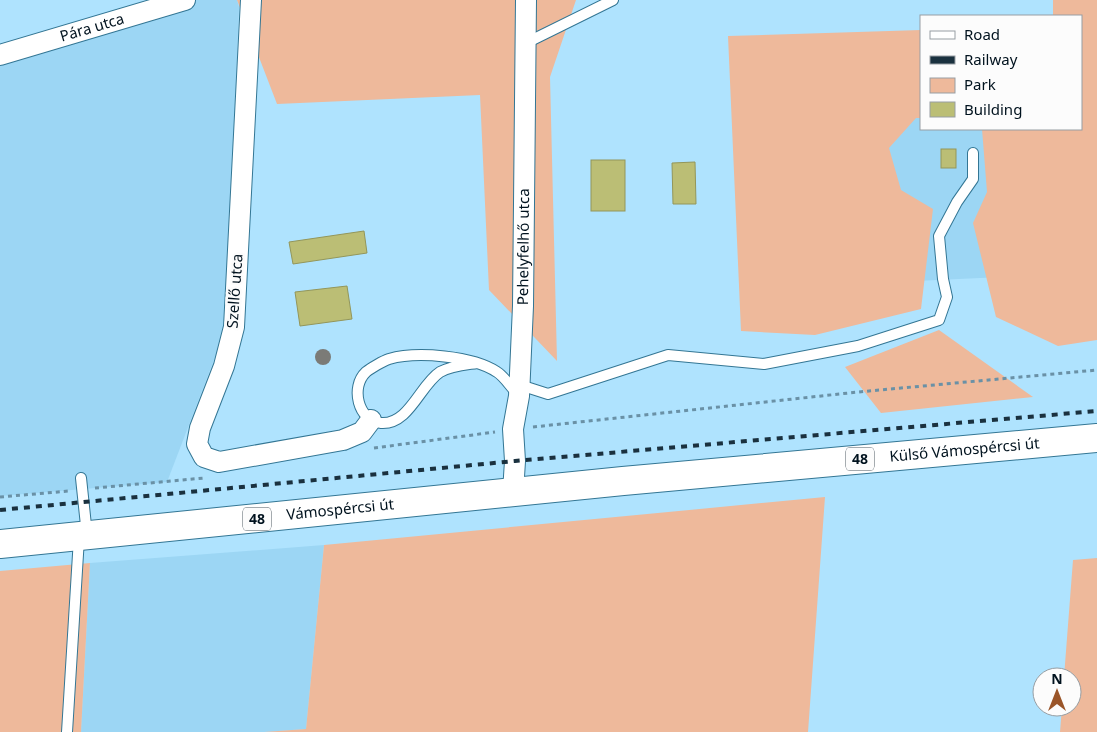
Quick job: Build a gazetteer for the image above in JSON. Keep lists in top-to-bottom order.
{
  "streets": {
    "main road": ["Külső Vámospércsi út", "48", "Vámospércsi út"],
    "street": ["Pára utca", "Pehelyfelhő utca", "Szellő utca"]
  },
  "crossings": [
    ["Pehelyfelhő utca", "Vámospércsi út"],
    ["Külső Vámospércsi út", "Vámospércsi út"]
  ],
  "legend": [
    "Road",
    "Railway",
    "Park",
    "Building"
  ],
  "north": "top"
}
